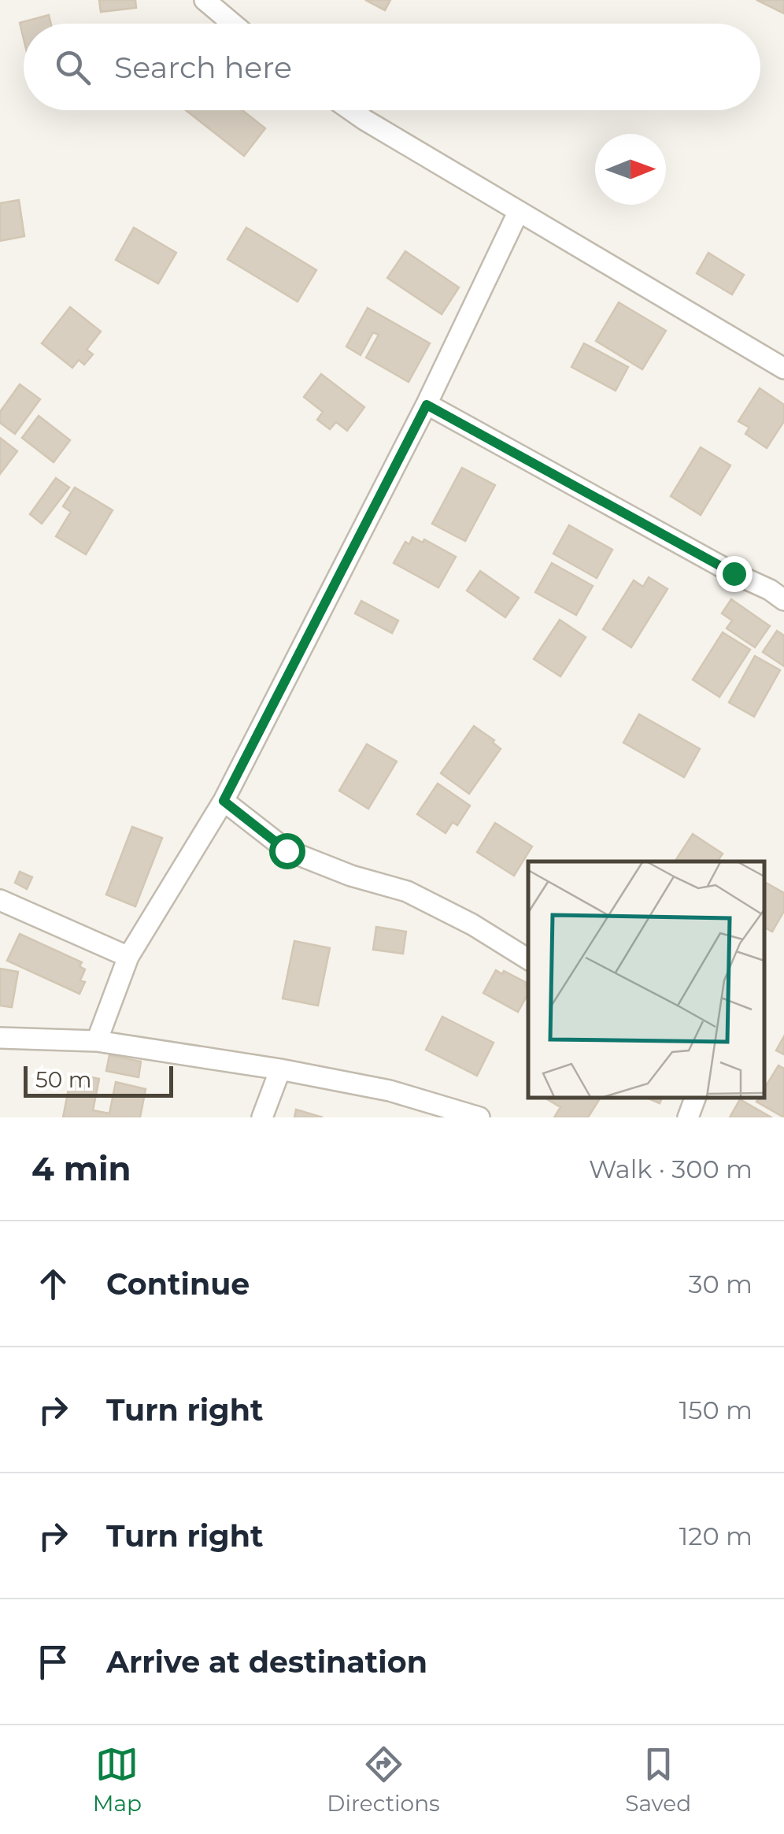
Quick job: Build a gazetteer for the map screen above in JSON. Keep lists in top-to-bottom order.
{
  "scale_bar": "50 m",
  "north": "right",
  "page": {
    "search": "Search here",
    "scale": "50 m",
    "heading": ["4 min", "Walk · 300 m"],
    "list": [
      ["Continue", "30 m"],
      ["Turn right", "150 m"],
      ["Turn right", "120 m"],
      "Arrive at destination"
    ],
    "nav": ["Map", "Directions", "Saved"]
  }
}
